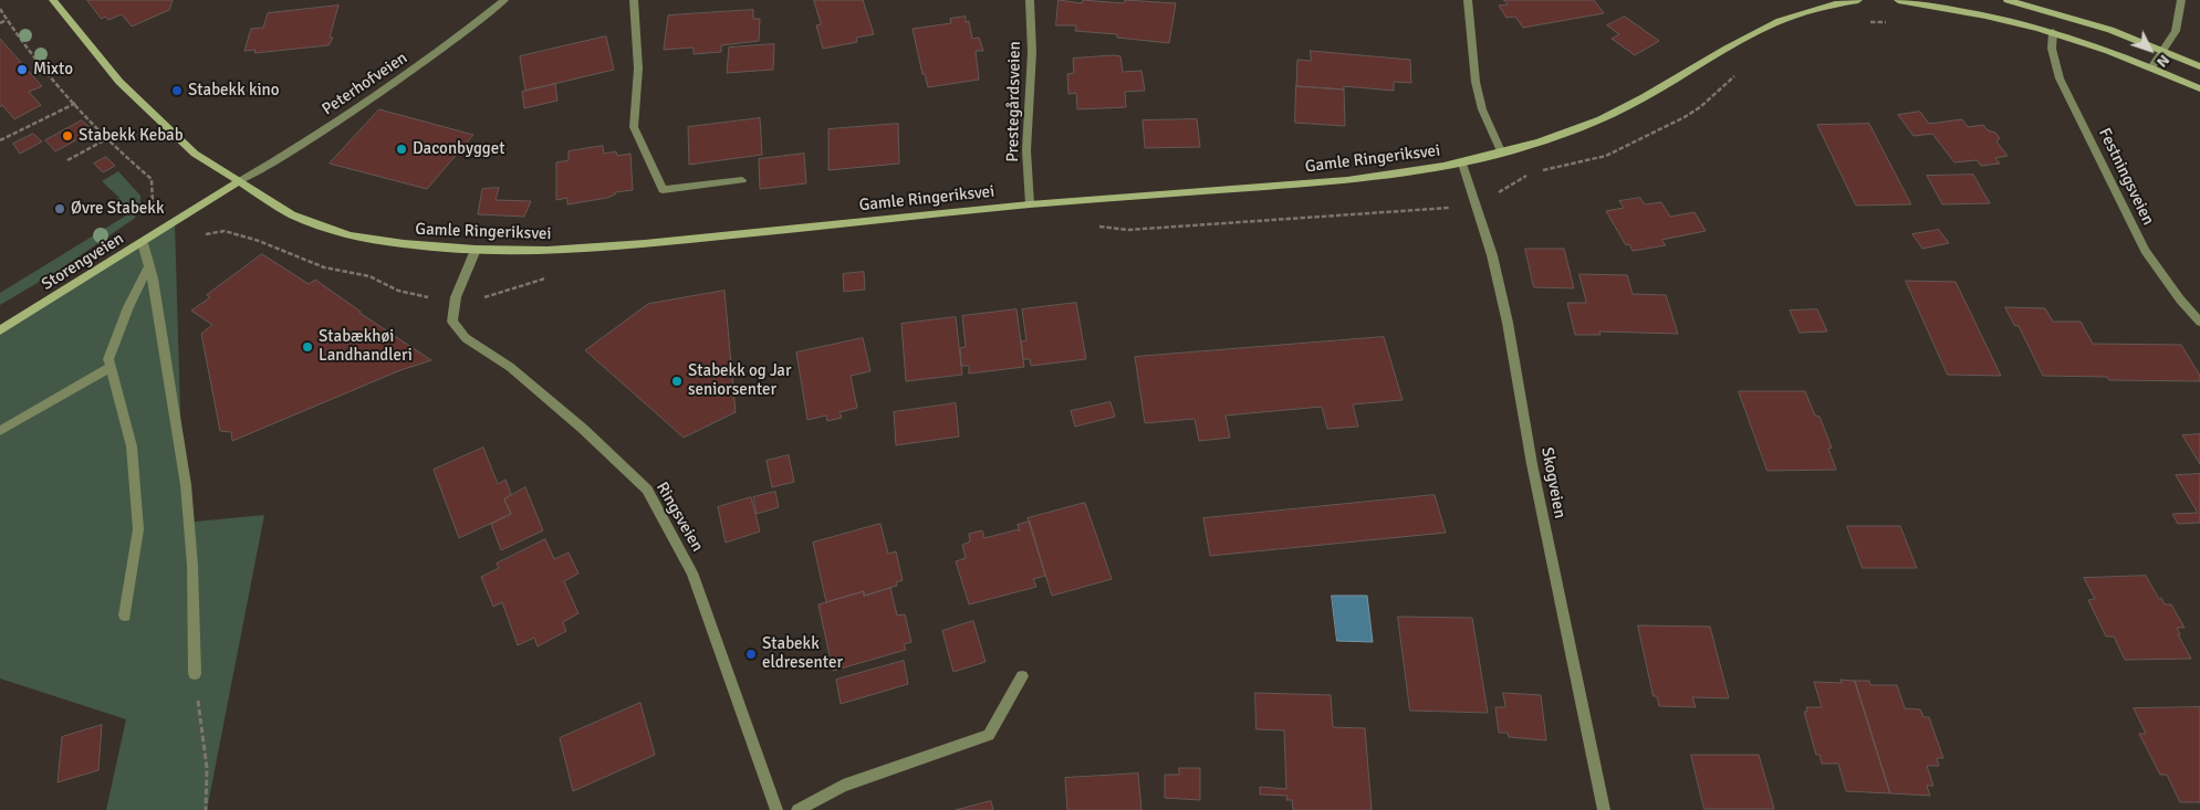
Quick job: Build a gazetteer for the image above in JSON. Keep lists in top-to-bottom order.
{
  "streets": {
    "main road": ["Gamle Ringeriksvei", "Storengveien"],
    "street": [
      "Peterhofveien",
      "Prestegårdsveien",
      "Festningsveien",
      "Skogveien",
      "Ringsveien"
    ]
  },
  "crossings": [
    ["Peterhofveien", "Gamle Ringeriksvei"],
    ["Peterhofveien", "Storengveien"],
    ["Prestegårdsveien", "Gamle Ringeriksvei"],
    ["Gamle Ringeriksvei", "Storengveien"],
    ["Gamle Ringeriksvei", "Skogveien"],
    ["Gamle Ringeriksvei", "Ringsveien"]
  ],
  "places": [
    "Mixto",
    "Stabekk kino",
    "Stabekk Kebab",
    "Daconbygget",
    "Øvre Stabekk",
    "Stabækhøi Landhandleri",
    "Stabekk og Jar seniorsenter",
    "Stabekk eldresenter"
  ],
  "north": "bottom right"
}
